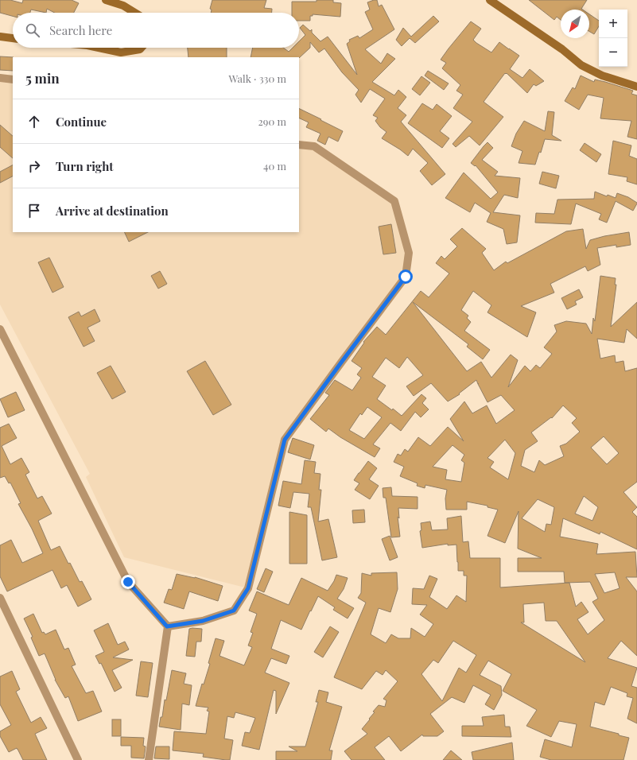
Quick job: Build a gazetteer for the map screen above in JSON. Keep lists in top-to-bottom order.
{
  "north": "bottom left",
  "page": {
    "map_buttons": ["+", "−"],
    "search": "Search here",
    "heading": ["5 min", "Walk · 330 m"],
    "list": [
      ["Continue", "290 m"],
      ["Turn right", "40 m"],
      "Arrive at destination"
    ]
  }
}
